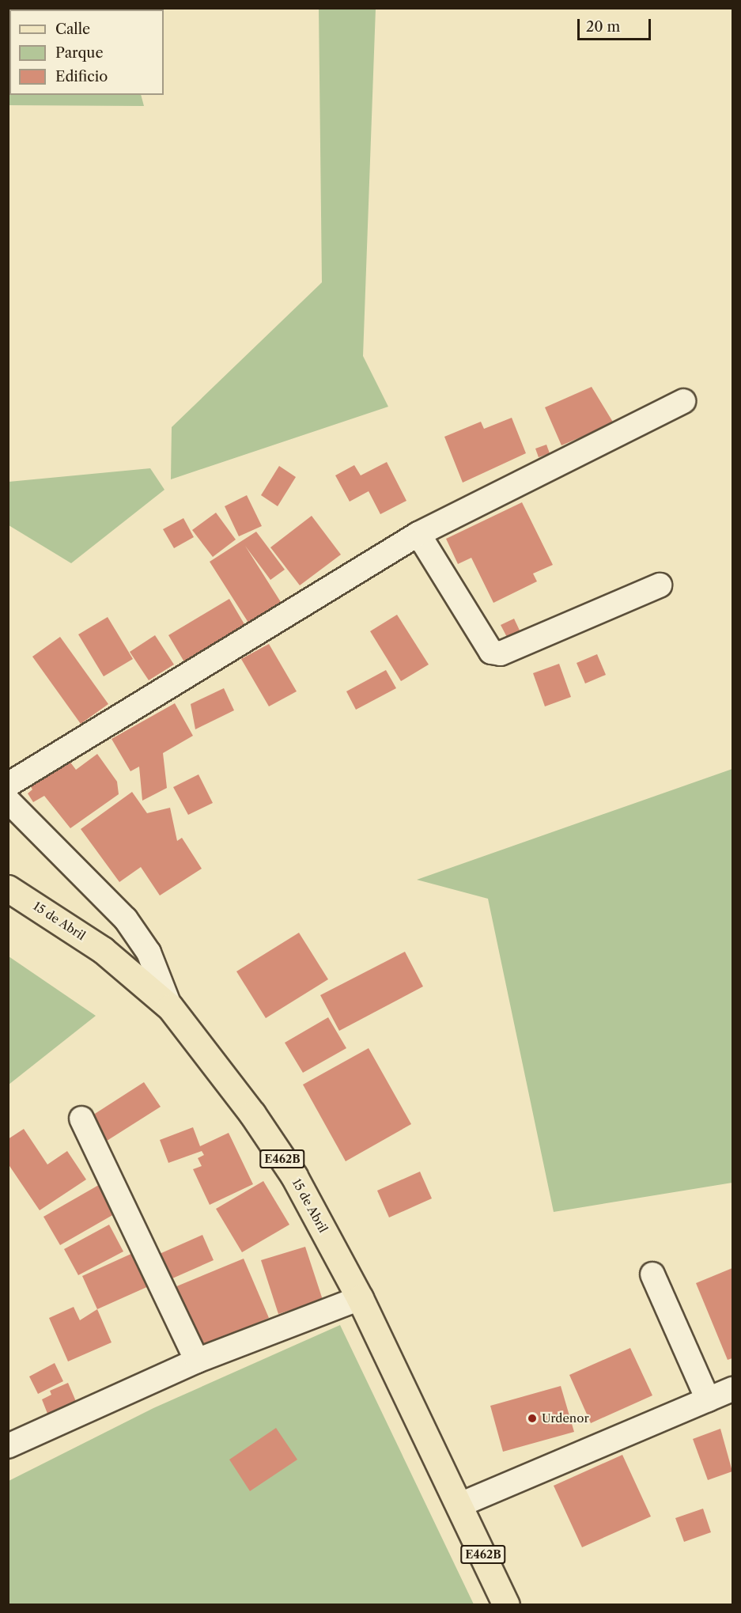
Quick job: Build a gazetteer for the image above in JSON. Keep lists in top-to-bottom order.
{
  "streets": {
    "main road": ["15 de Abril", "E462B"]
  },
  "places": ["Urdenor"],
  "legend": ["Calle", "Parque", "Edificio"],
  "scale_bar": "20 m"
}
